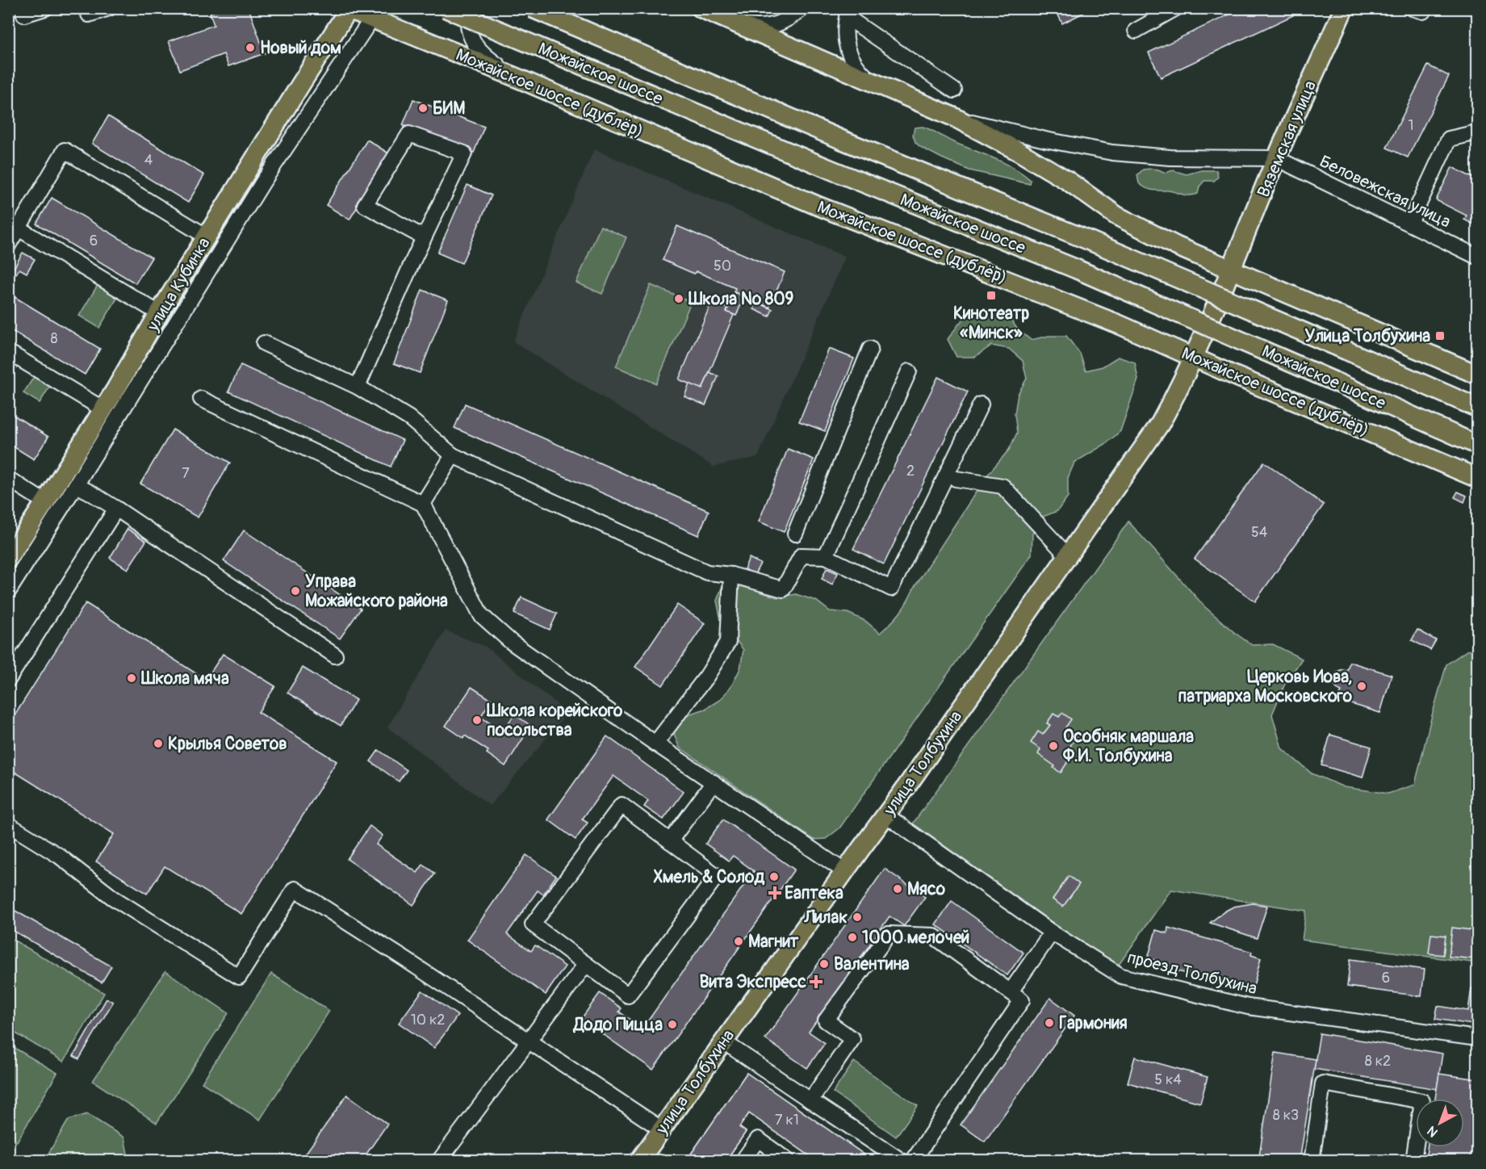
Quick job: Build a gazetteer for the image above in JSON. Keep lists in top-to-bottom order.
{
  "streets": {
    "main road": [
      "Можайское шоссе",
      "Можайское шоссе (дублёр)",
      "Вяземская улица",
      "улица Кубинка",
      "улица Толбухина"
    ],
    "street": ["Беловежская улица", "проезд Толбухина"]
  },
  "crossings": [
    ["Можайское шоссе (дублёр)", "Вяземская улица"],
    ["Можайское шоссе (дублёр)", "улица Кубинка"],
    ["Можайское шоссе (дублёр)", "улица Толбухина"],
    ["Вяземская улица", "Беловежская улица"],
    ["Вяземская улица", "улица Толбухина"],
    ["улица Толбухина", "проезд Толбухина"]
  ],
  "places": {
    "other": [
      "Новый дом",
      "БИМ",
      "Школа № 809",
      "Управа Можайского района",
      "Школа мяча",
      "Церковь Иова, патриарха Московского",
      "Школа корейского посольства",
      "Крылья Советов",
      "Особняк маршала Ф.И. Толбухина",
      "Хмель & Солод",
      "Мясо",
      "Лилак",
      "1000 мелочей",
      "Магнит",
      "Валентина",
      "Гармония",
      "Додо Пицца"
    ],
    "transit": ["Кинотеатр «Минск»", "Улица Толбухина"],
    "health": ["Еаптека", "Вита Экспресс"]
  },
  "house_numbers": [
    "1",
    "4",
    "6",
    "50",
    "8",
    "2",
    "7",
    "54",
    "6",
    "10 к2",
    "8 к2",
    "5 к4",
    "8 к3",
    "7 к1"
  ],
  "north": "bottom left"
}
